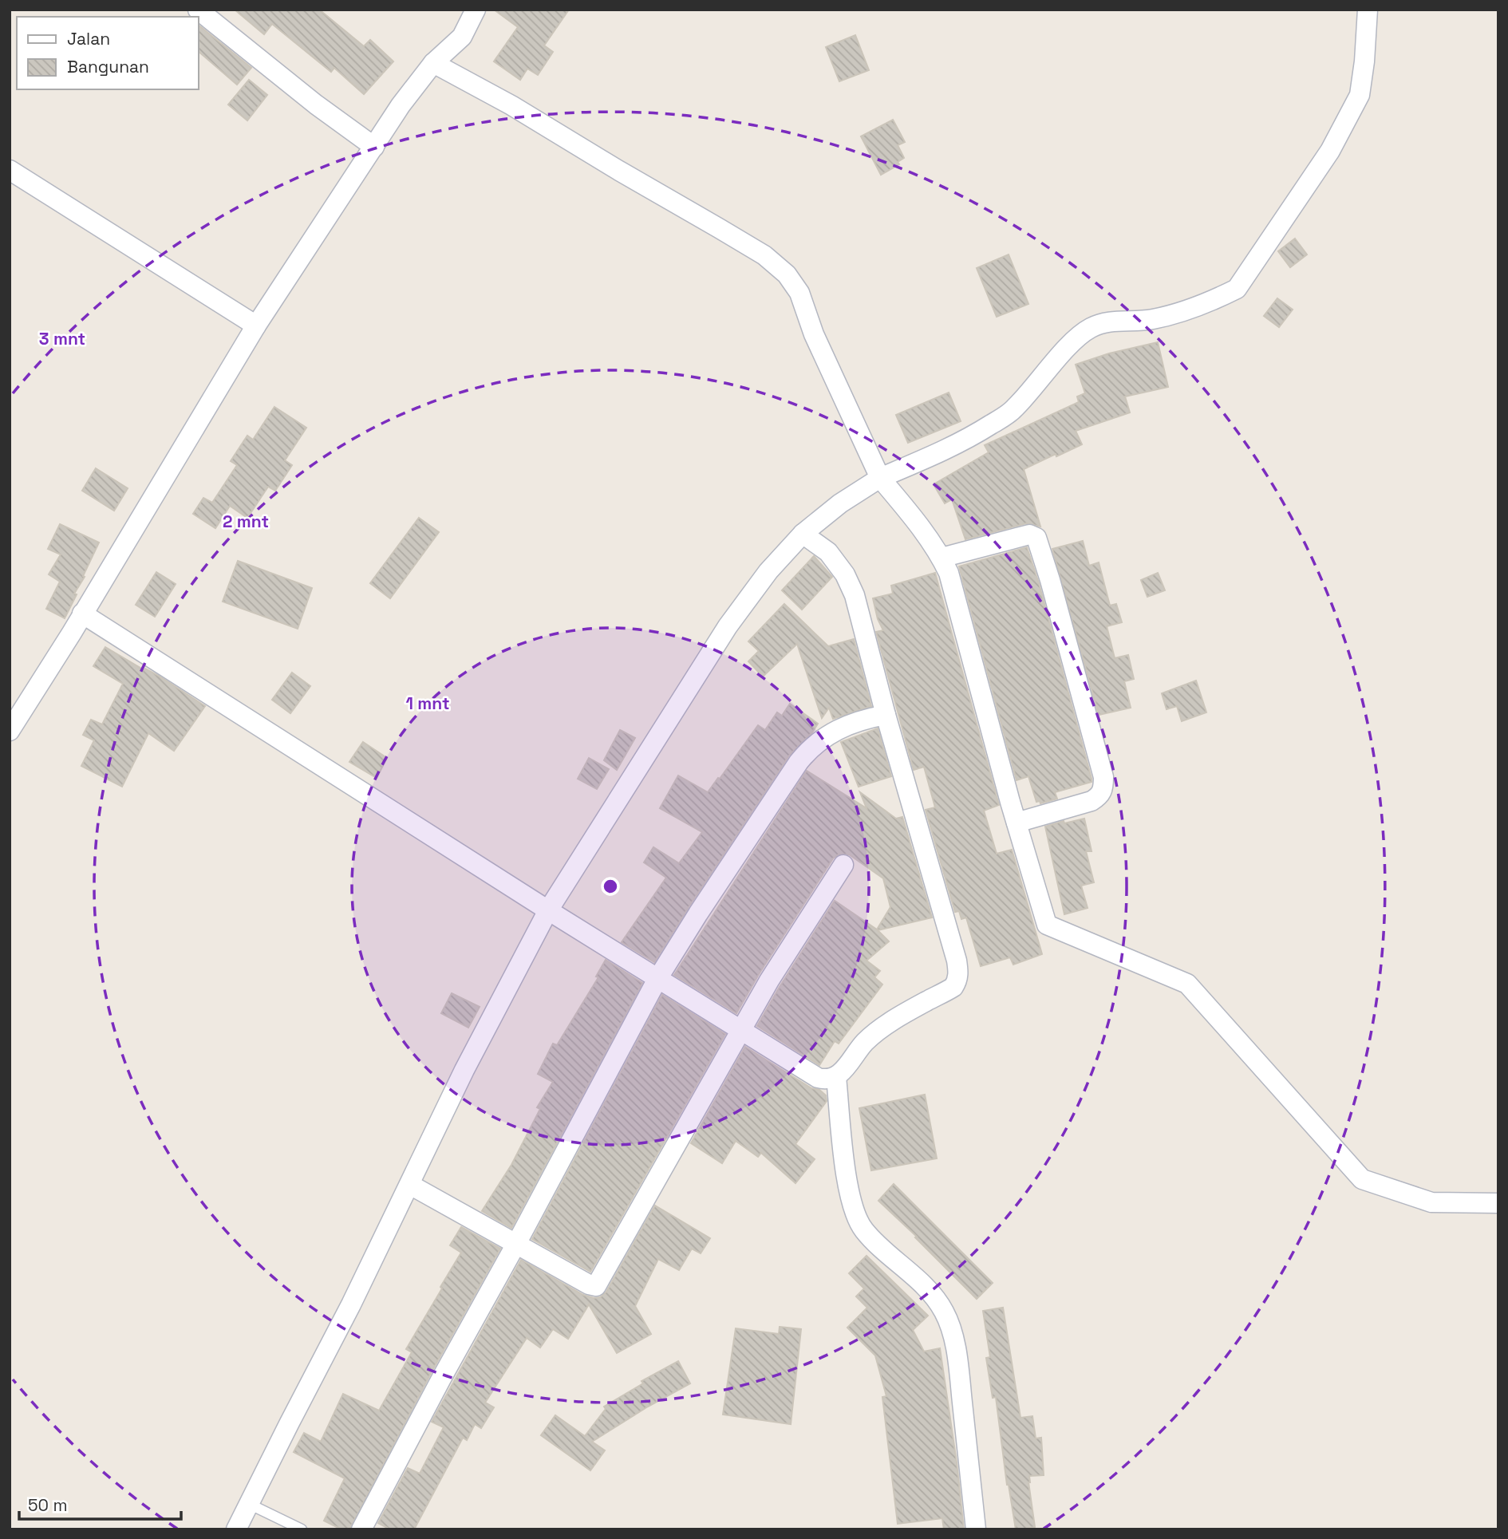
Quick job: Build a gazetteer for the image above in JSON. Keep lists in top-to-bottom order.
{
  "legend": ["Jalan", "Bangunan"],
  "scale_bar": "50 m",
  "rings": ["3 mnt", "2 mnt", "1 mnt"]
}
